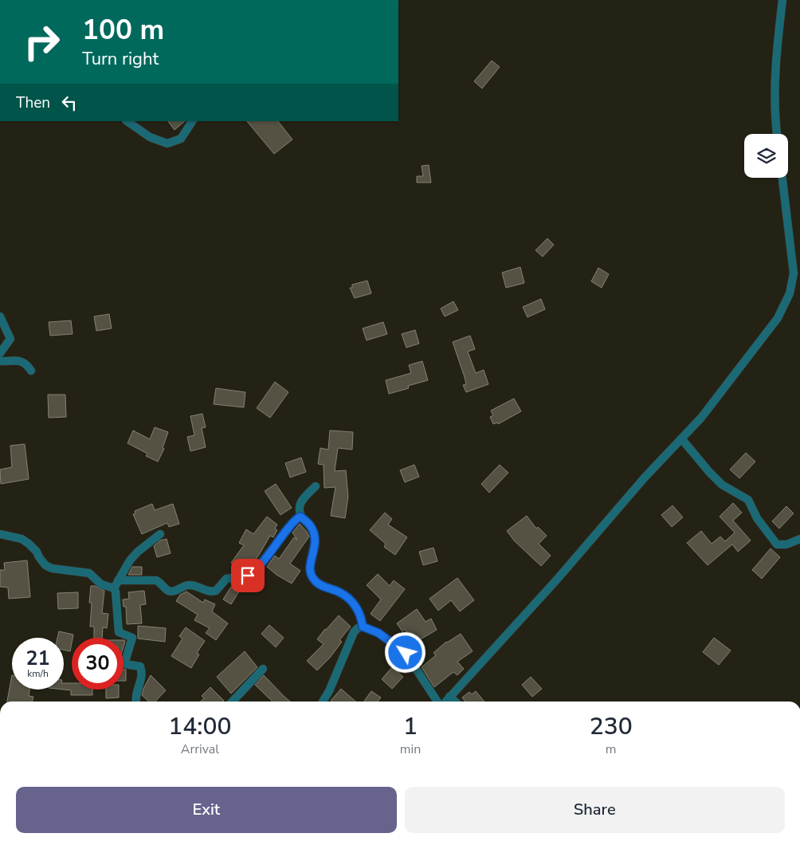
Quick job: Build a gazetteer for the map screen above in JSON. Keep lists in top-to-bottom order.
{
  "page": {
    "turn": ["100 m", "Turn right"],
    "then": "Then",
    "speed": "21 km/h",
    "limit": "30",
    "eta": [
      "14:00",
      "Arrival",
      "1",
      "min",
      "230",
      "m"
    ],
    "buttons": ["Exit", "Share"]
  }
}
